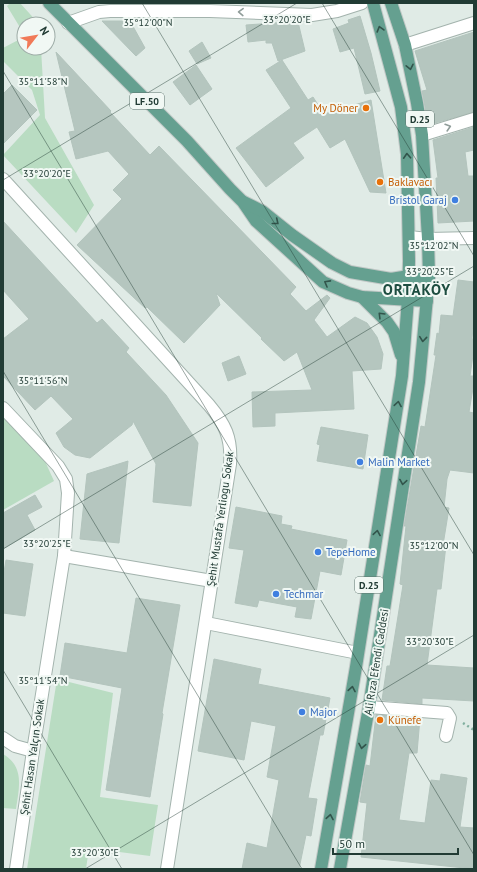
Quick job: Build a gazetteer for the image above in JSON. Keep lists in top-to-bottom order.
{
  "streets": {
    "main road": ["LF.50", "D.25", "Ali Rıza Efendi Caddesi"],
    "street": ["Şehit Mustafa Yerliogu Sokak", "Şehit Hasan Yalçın Sokak"]
  },
  "crossings": [
    ["LF.50", "D.25"],
    ["LF.50", "Ali Rıza Efendi Caddesi"],
    ["D.25", "Ali Rıza Efendi Caddesi"]
  ],
  "districts": ["ORTAKÖY"],
  "places": [
    "My Döner",
    "Baklavacı",
    "Bristol Garaj",
    "Malin Market",
    "TepeHome",
    "Techmar",
    "Major",
    "Künefe"
  ],
  "scale_bar": "50 m",
  "north": "top right",
  "coordinates": [
    "33°20'20\"E",
    "35°12'00\"N",
    "35°11'58\"N",
    "35°12'02\"N",
    "33°20'25\"E",
    "35°11'56\"N",
    "33°20'30\"E",
    "35°11'54\"N"
  ]
}
